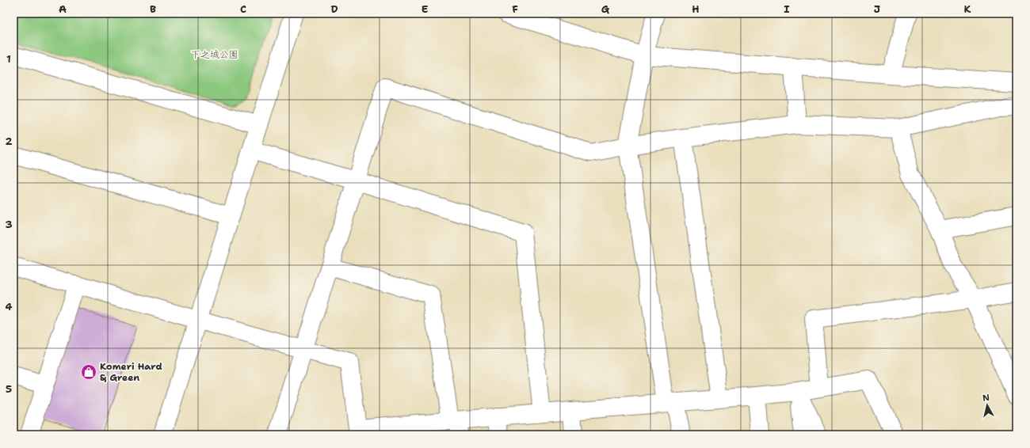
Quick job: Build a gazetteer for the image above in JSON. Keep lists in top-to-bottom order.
{
  "parks": ["下之城公園"],
  "places": {
    "shop": ["Komeri Hard & Green"]
  },
  "north": "top",
  "grid": {
    "columns": [
      "A",
      "B",
      "C",
      "D",
      "E",
      "F",
      "G",
      "H",
      "I",
      "J",
      "K"
    ],
    "rows": [
      "1",
      "2",
      "3",
      "4",
      "5"
    ]
  }
}
